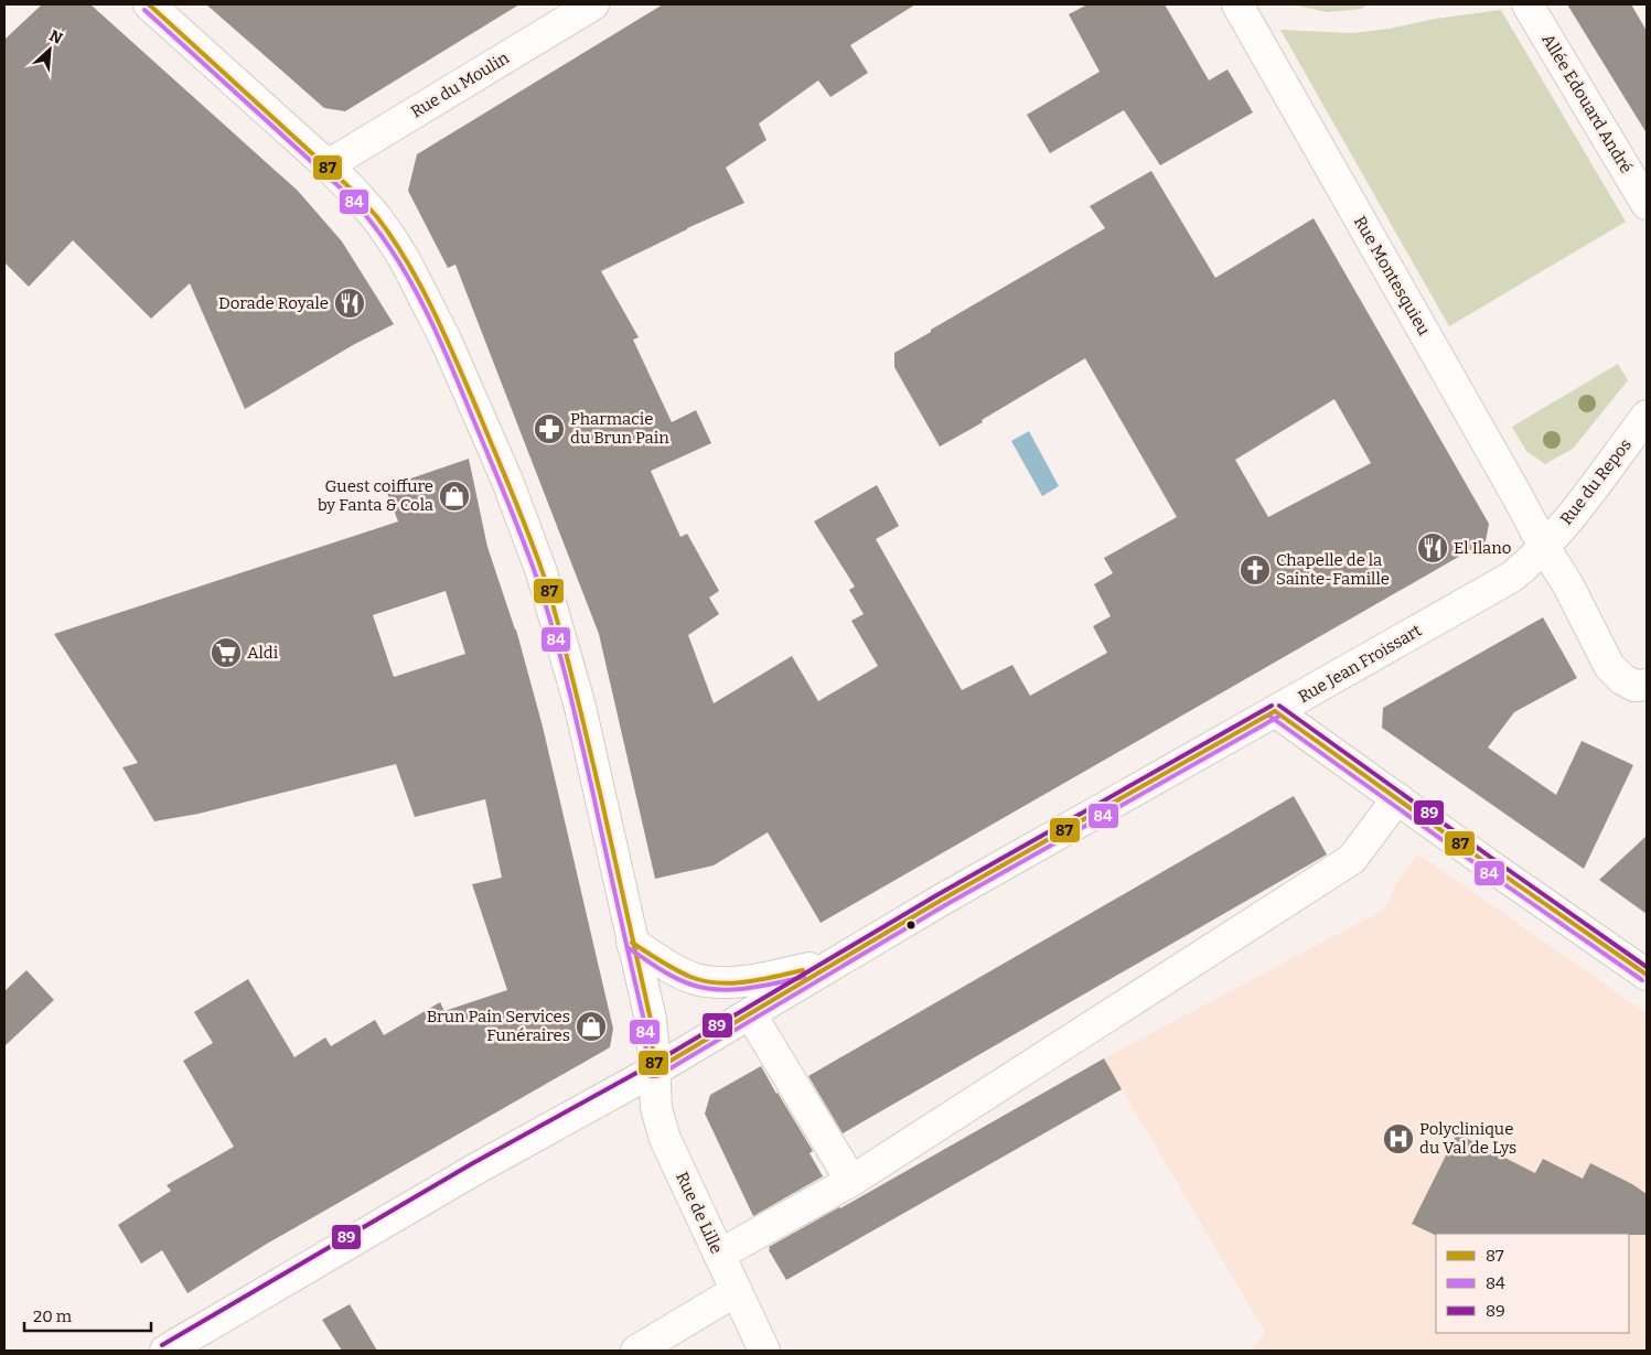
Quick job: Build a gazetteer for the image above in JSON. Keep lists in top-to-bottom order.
{
  "streets": {
    "main road": [
      "Rue du Moulin",
      "Allée Edouard André",
      "Rue Montesquieu",
      "Rue du Repos",
      "Rue Jean Froissart",
      "Rue de Lille"
    ]
  },
  "crossings": [
    ["Rue du Moulin", "Rue de Lille"],
    ["Rue Montesquieu", "Rue du Repos"],
    ["Rue Montesquieu", "Rue Jean Froissart"],
    ["Rue du Repos", "Rue Jean Froissart"],
    ["Rue Jean Froissart", "Rue de Lille"]
  ],
  "places": {
    "restaurant": ["Dorade Royale", "El Ilano"],
    "pharmacy": ["Pharmacie du Brun Pain"],
    "shop": ["Guest coiffure by Fanta & Cola", "Brun Pain Services Funéraires"],
    "church": ["Chapelle de la Sainte-Famille"],
    "supermarket": ["Aldi"],
    "hospital": ["Polyclinique du Val de Lys"]
  },
  "lines": ["transit line 87", "transit line 84", "transit line 89"],
  "legend": ["87", "84", "89"],
  "scale_bar": "20 m",
  "north": "top right"
}
